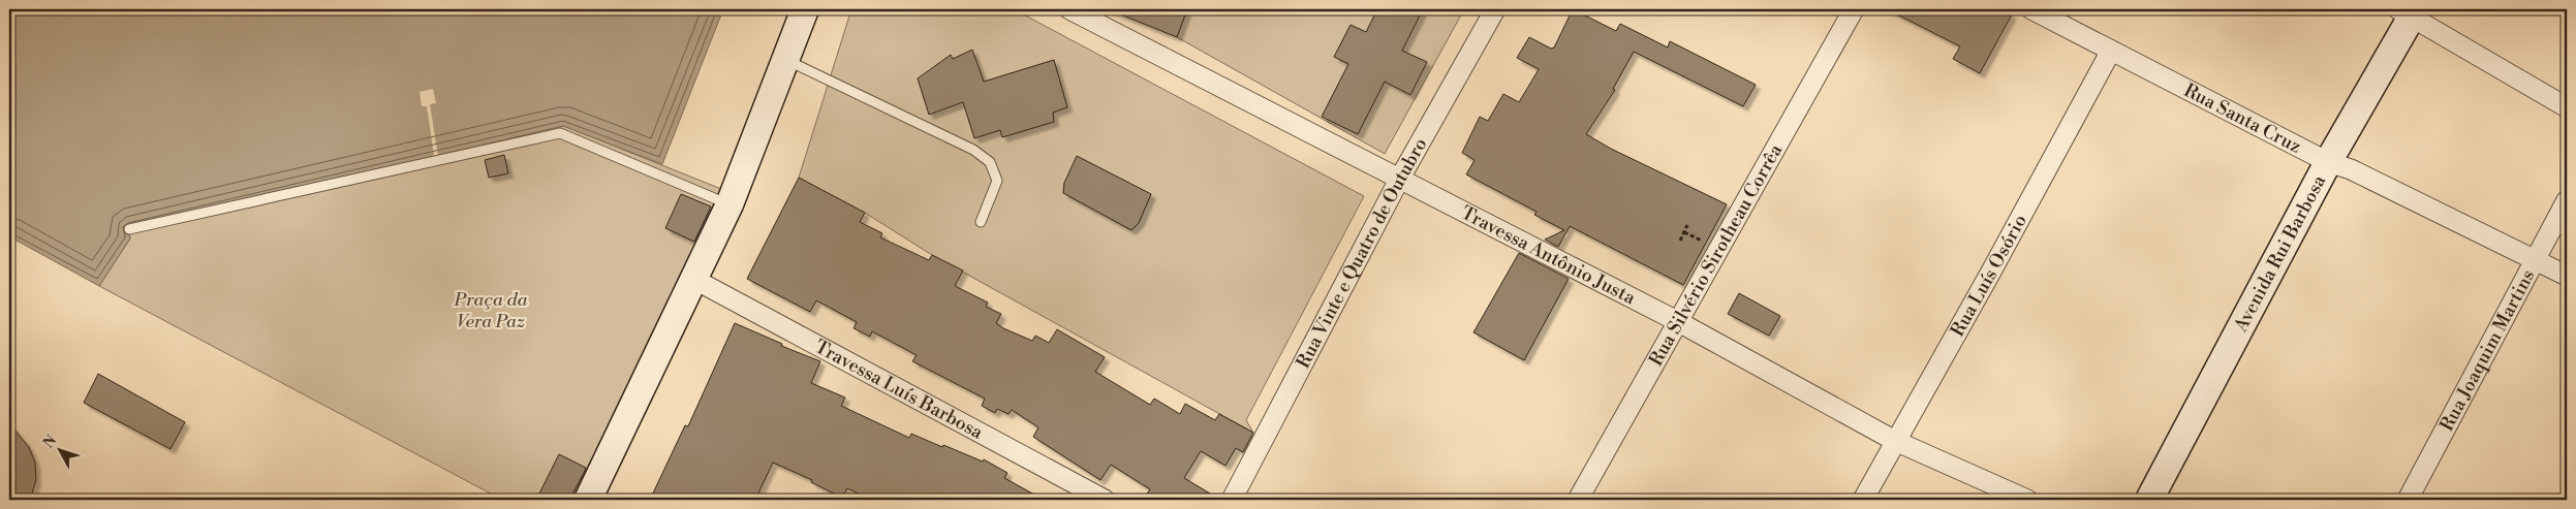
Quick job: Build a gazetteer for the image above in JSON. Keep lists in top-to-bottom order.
{
  "streets": {
    "street": [
      "Rua Santa Cruz",
      "Rua Vinte e Quatro de Outubro",
      "Avenida Rui Barbosa",
      "Rua Silvério Sirotheau Corrêa",
      "Travessa Antônio Justa",
      "Rua Luís Osório",
      "Rua Joaquim Martins",
      "Travessa Luís Barbosa"
    ]
  },
  "crossings": [
    ["Rua Santa Cruz", "Avenida Rui Barbosa"],
    ["Rua Santa Cruz", "Rua Luís Osório"],
    ["Rua Santa Cruz", "Rua Joaquim Martins"],
    ["Rua Vinte e Quatro de Outubro", "Travessa Antônio Justa"],
    ["Rua Silvério Sirotheau Corrêa", "Travessa Antônio Justa"],
    ["Travessa Antônio Justa", "Rua Luís Osório"]
  ],
  "parks": ["Praça da Vera Paz"],
  "north": "top left"
}
